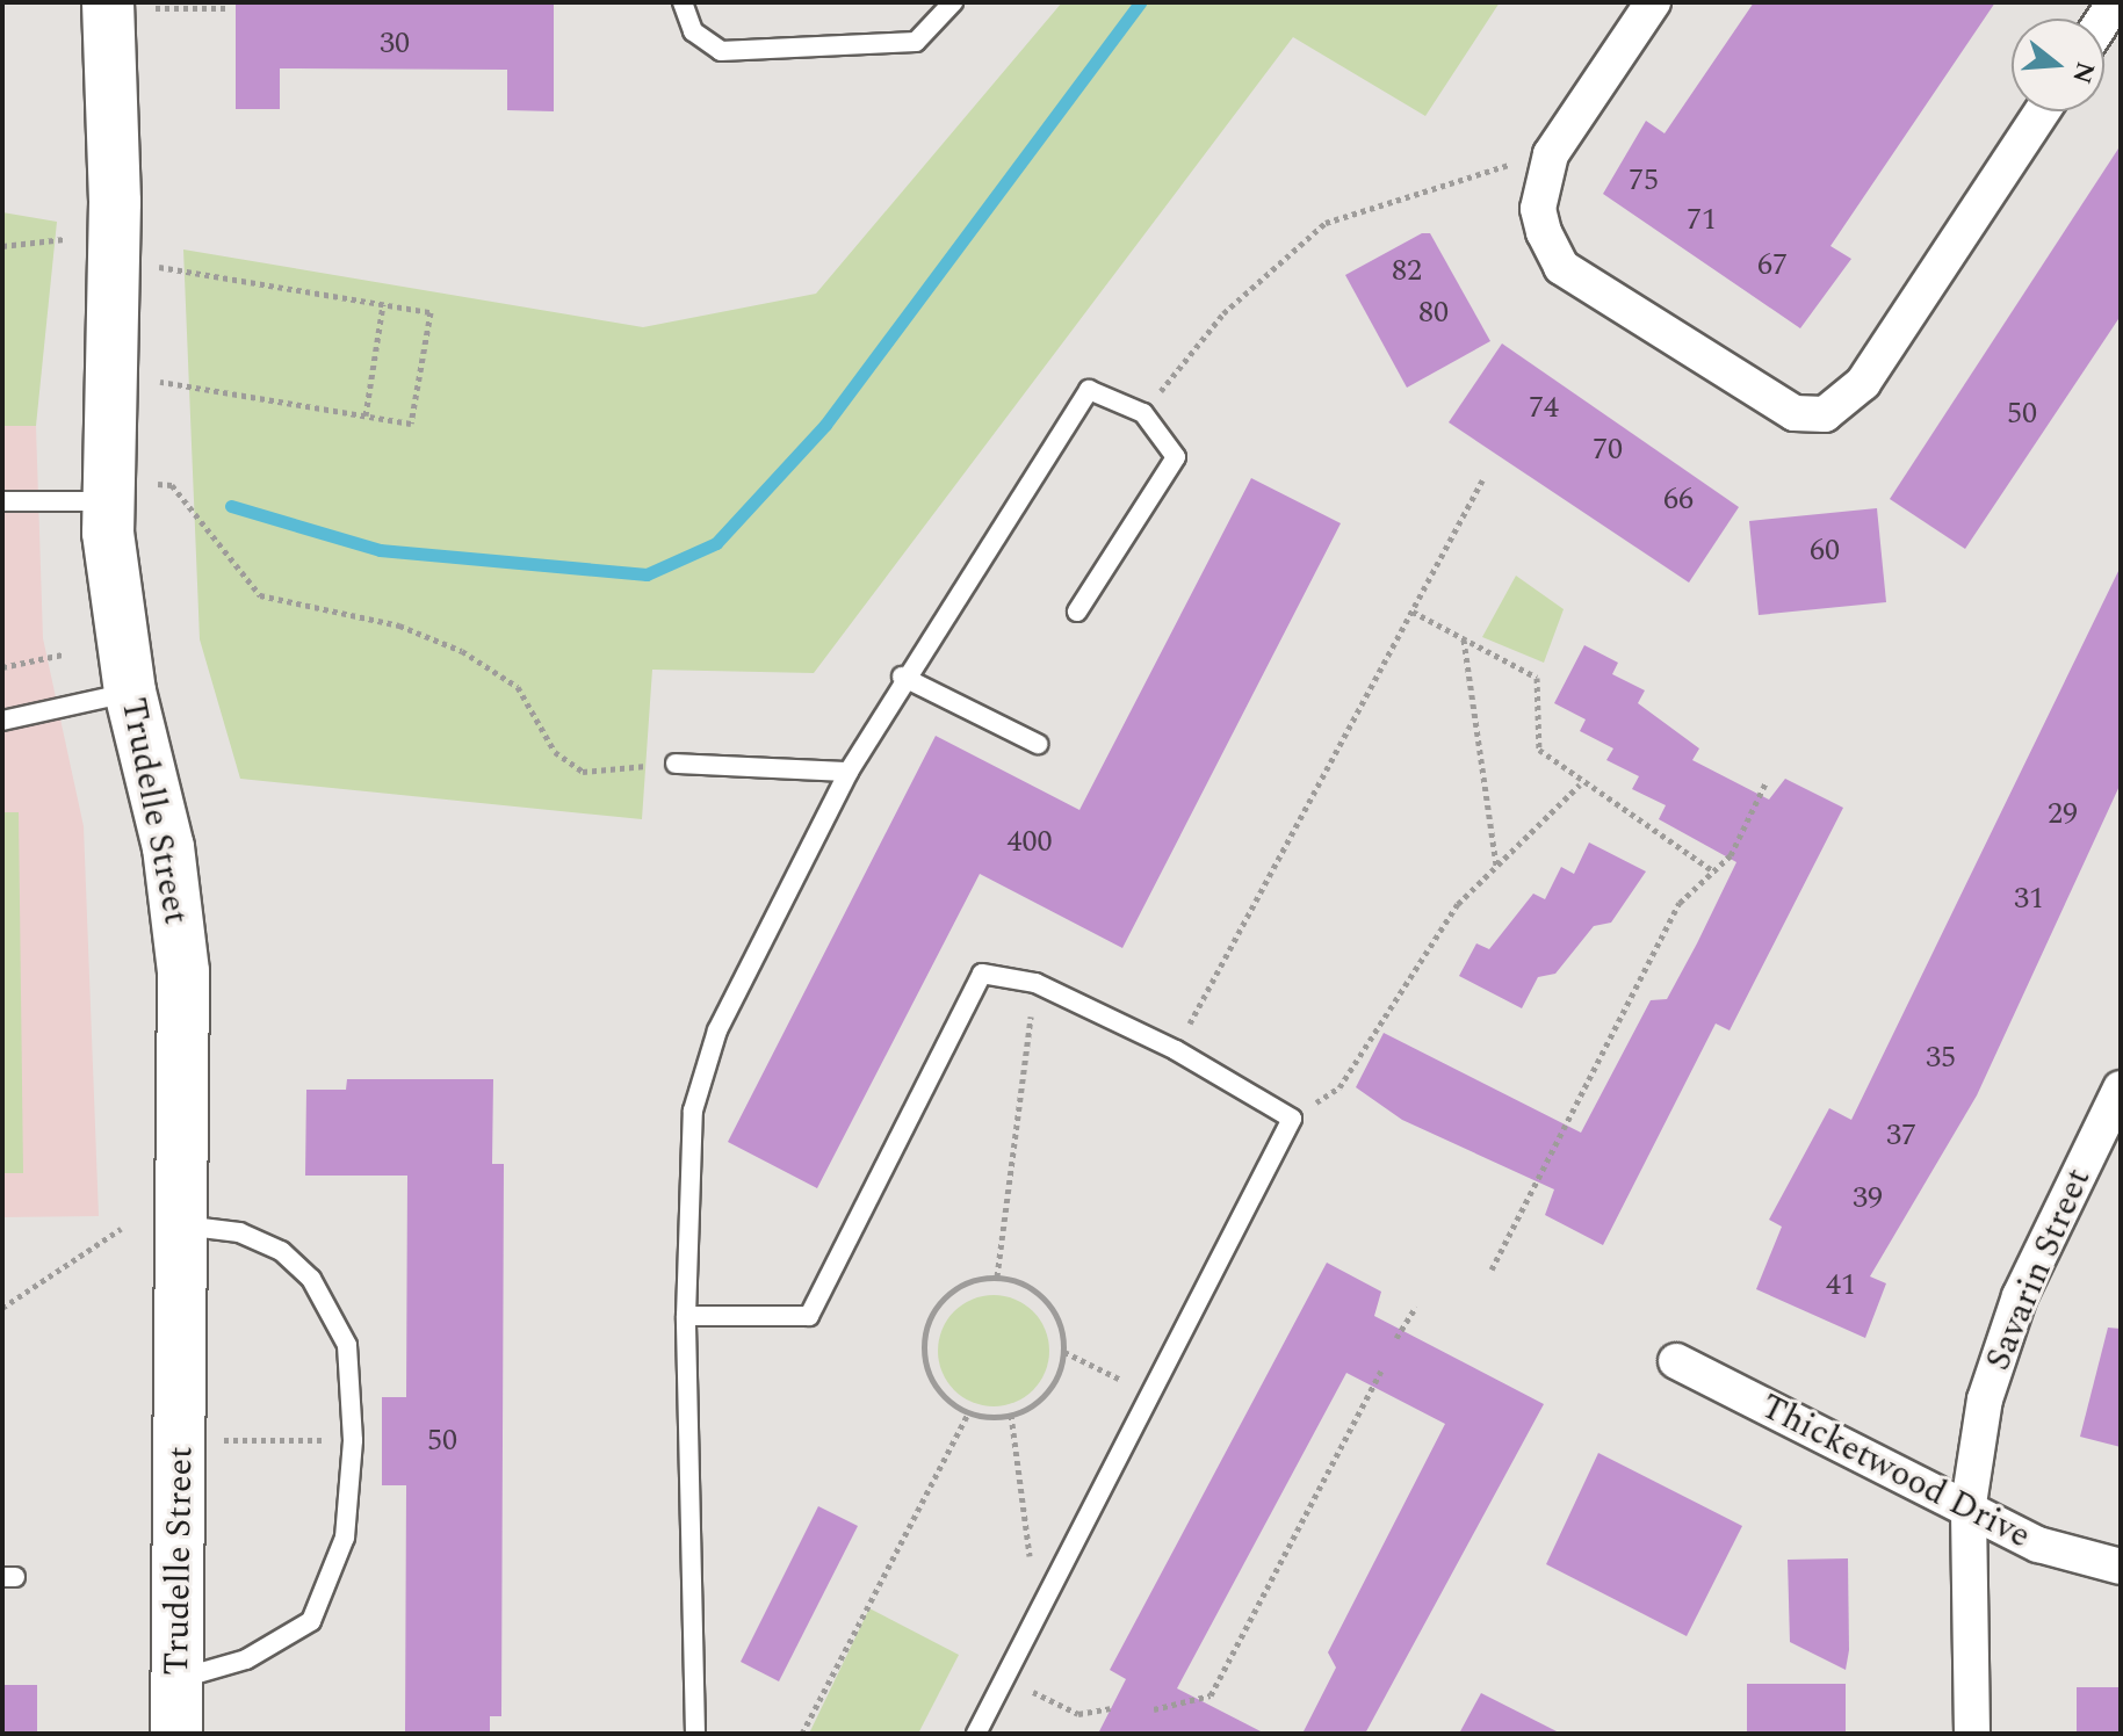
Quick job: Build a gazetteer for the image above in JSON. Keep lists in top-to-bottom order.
{
  "streets": {
    "street": ["Trudelle Street", "Savarin Street", "Thicketwood Drive"]
  },
  "crossings": [
    ["Savarin Street", "Thicketwood Drive"]
  ],
  "house_numbers": [
    "30",
    "75",
    "71",
    "67",
    "82",
    "80",
    "74",
    "50",
    "70",
    "66",
    "60",
    "29",
    "400",
    "31",
    "35",
    "37",
    "39",
    "41",
    "50"
  ],
  "north": "right"
}
